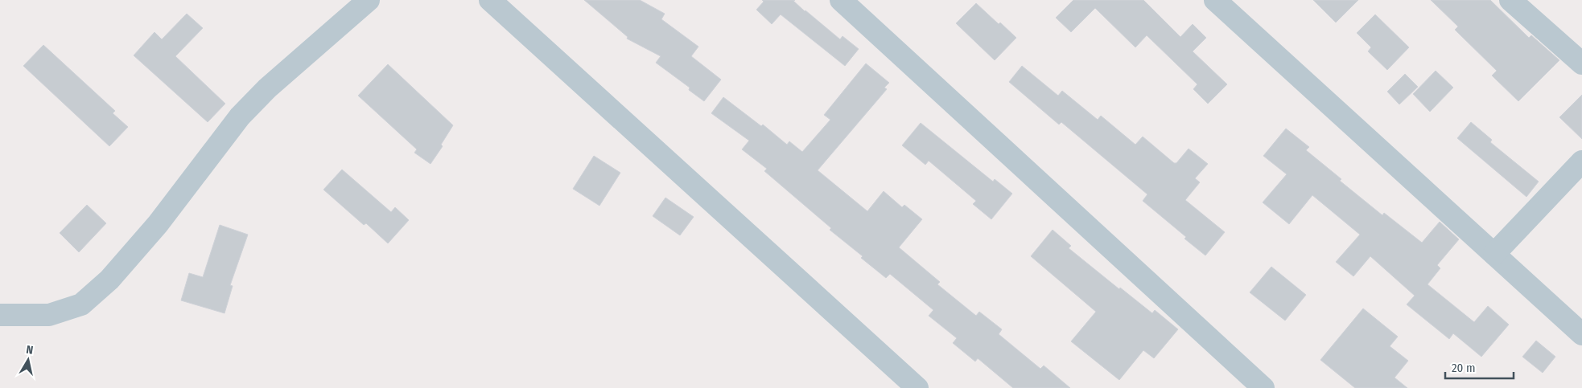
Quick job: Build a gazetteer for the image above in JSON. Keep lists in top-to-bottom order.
{
  "scale_bar": "20 m",
  "north": "top"
}
